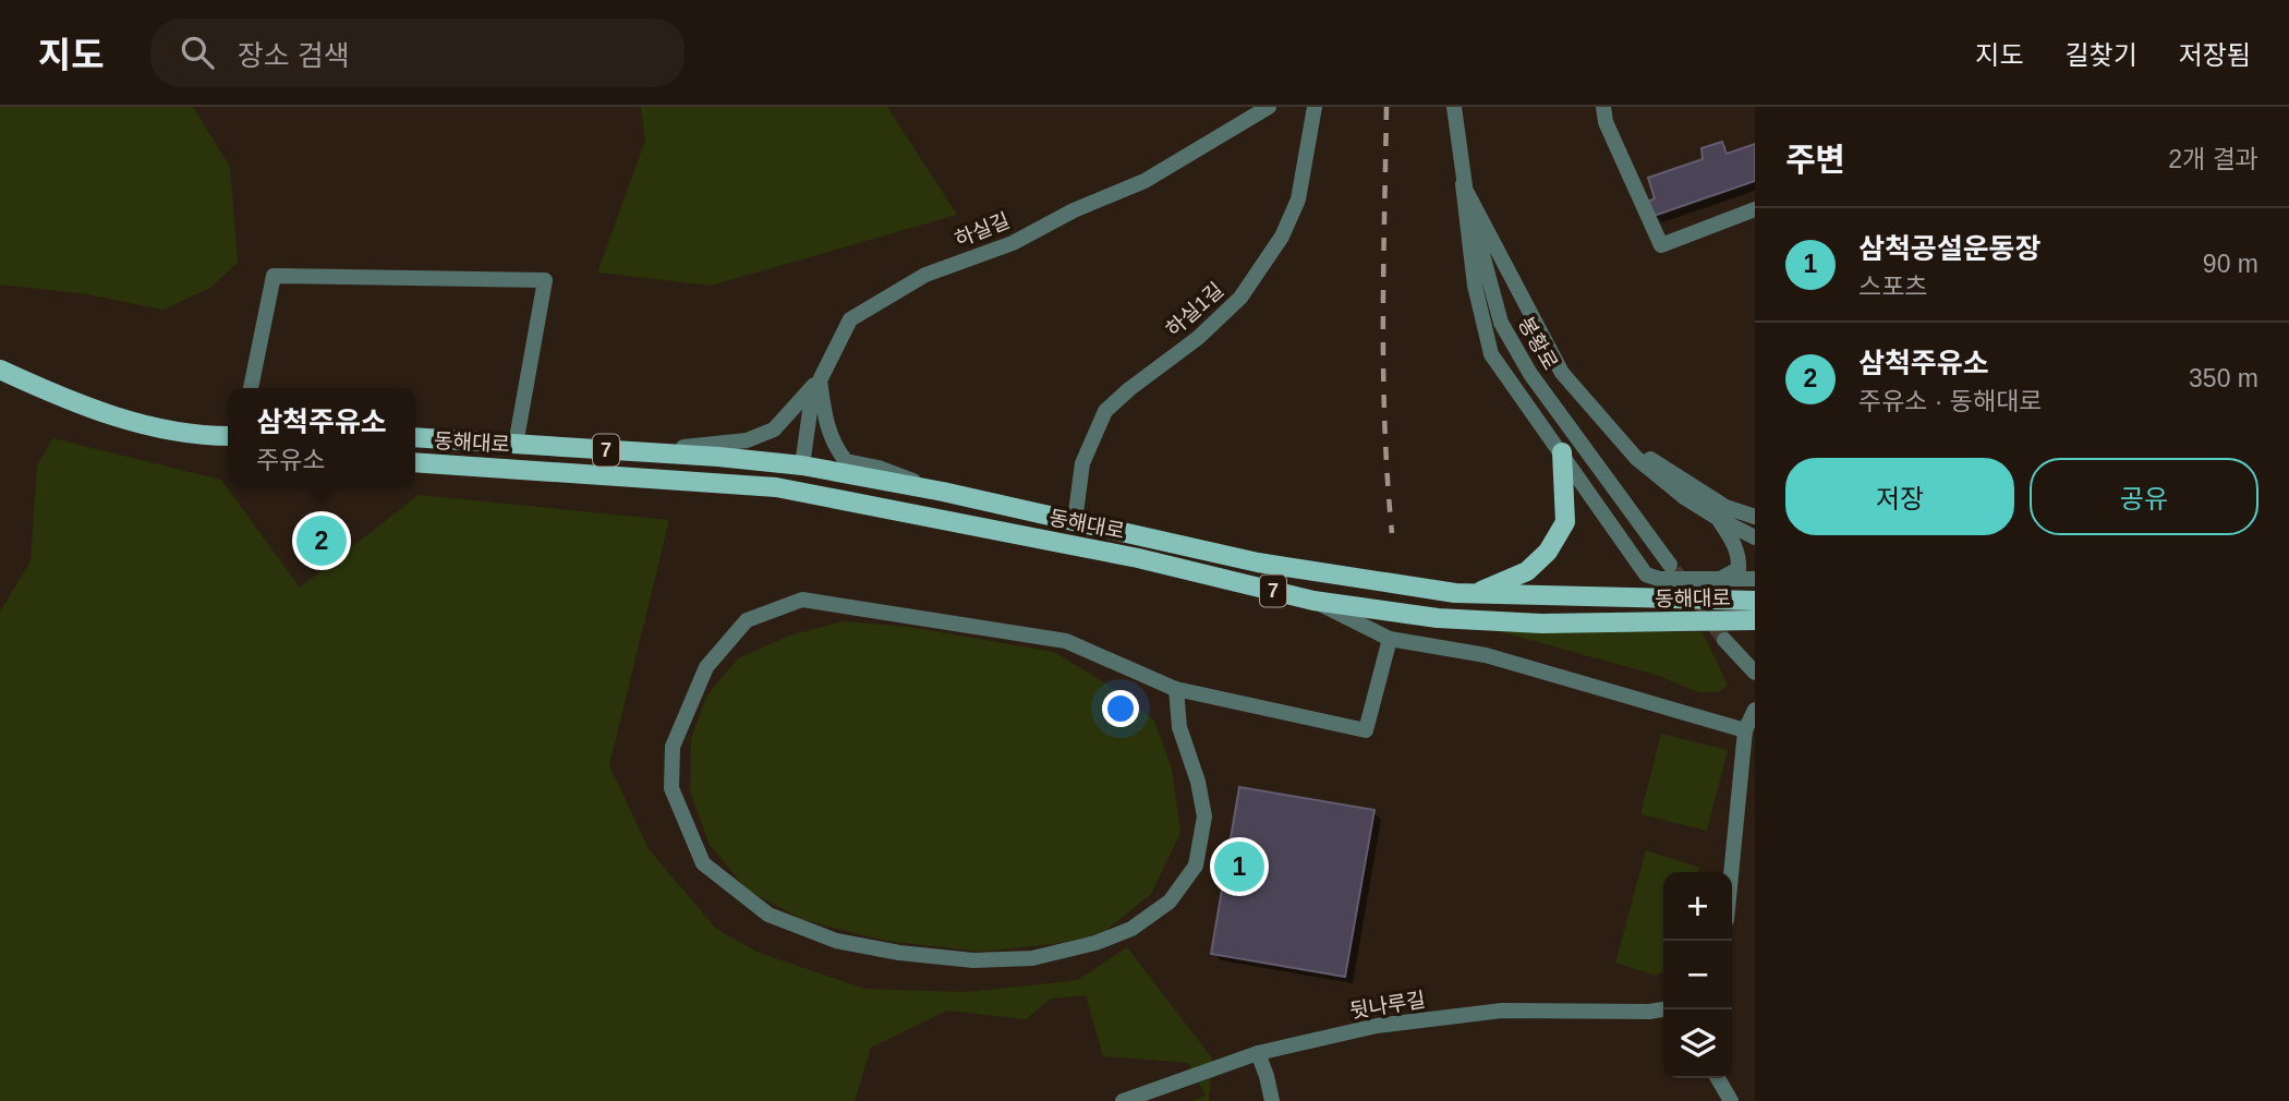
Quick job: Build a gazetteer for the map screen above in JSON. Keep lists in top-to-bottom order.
{
  "streets": {
    "main road": ["동해대로", "7"],
    "street": [
      "하실길",
      "하실1길",
      "봉황로",
      "뒷나루길"
    ]
  },
  "crossings": [
    ["하실길", "동해대로"],
    ["하실1길", "동해대로"]
  ],
  "page": {
    "header": "지도",
    "search": "장소 검색",
    "nav": ["지도", "길찾기", "저장됨"],
    "heading": ["주변", "2개 결과"],
    "list": [
      {
        "mark": "1",
        "name": "삼척공설운동장",
        "note": "스포츠",
        "value": "90 m"
      },
      {
        "mark": "2",
        "name": "삼척주유소",
        "note": "주유소 · 동해대로",
        "value": "350 m"
      }
    ],
    "popup": ["삼척주유소", "주유소"],
    "buttons": ["저장", "공유"],
    "pins": ["2", "1"],
    "map_buttons": ["+", "−"]
  }
}
